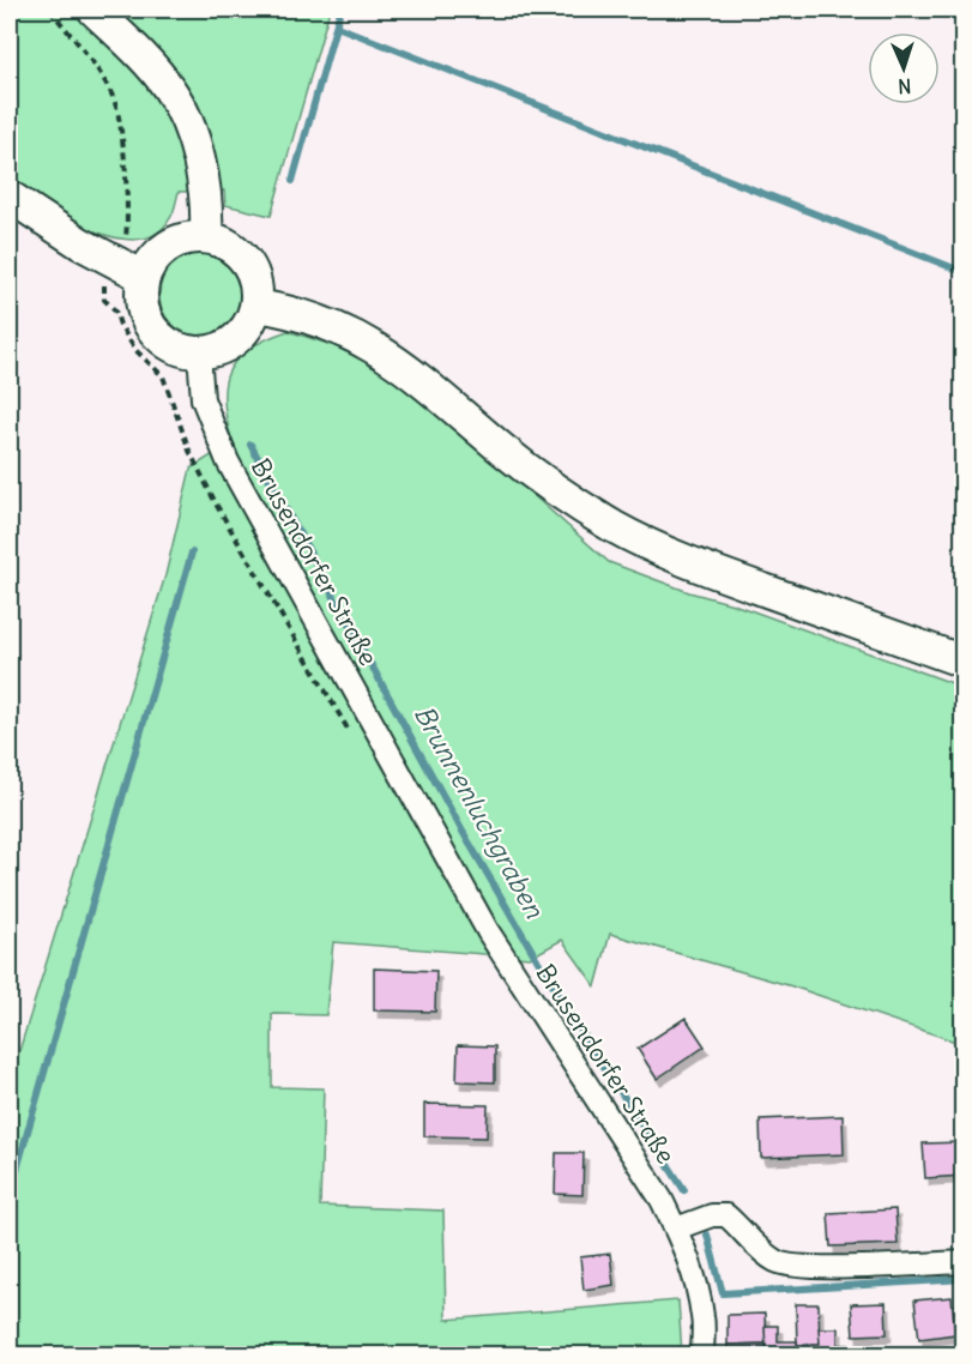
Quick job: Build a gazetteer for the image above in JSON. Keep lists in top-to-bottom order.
{
  "streets": {
    "street": ["Brusendorfer Straße"]
  },
  "water": ["Brunnenluchgraben"],
  "north": "bottom"
}
